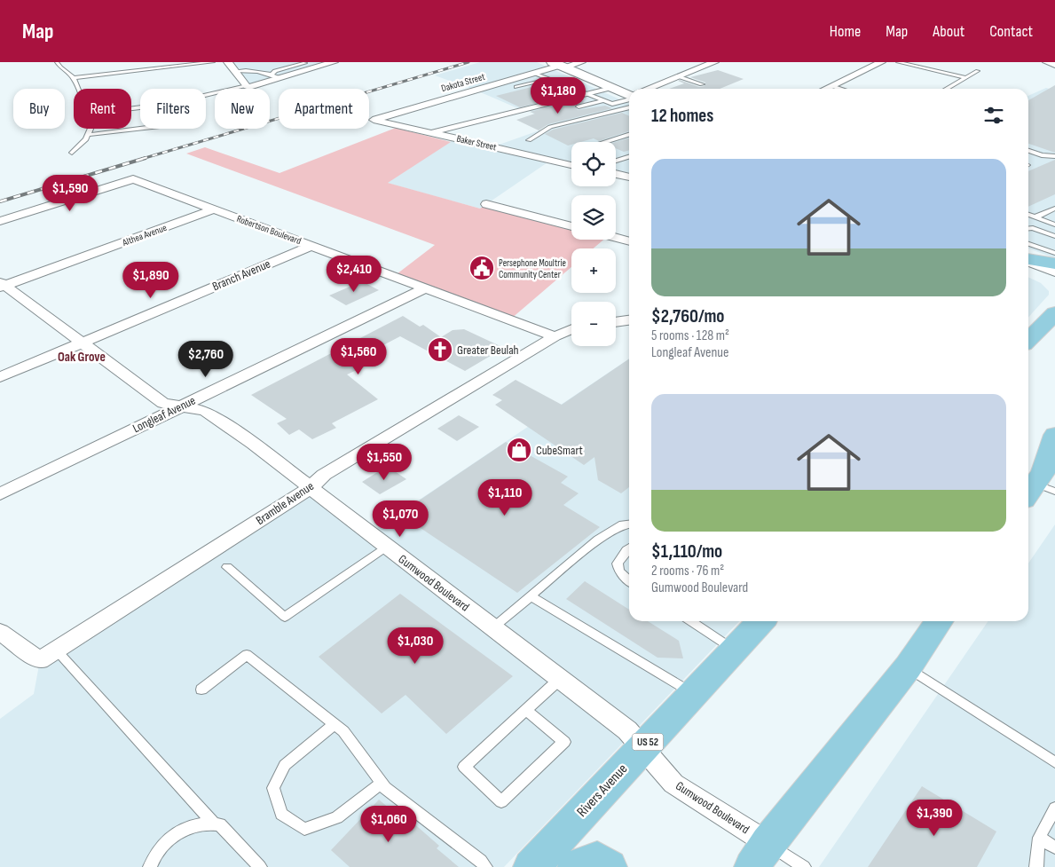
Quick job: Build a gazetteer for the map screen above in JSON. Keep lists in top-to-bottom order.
{
  "streets": {
    "main road": ["US 52", "Rivers Avenue"],
    "street": [
      "Dakota Street",
      "Baker Street",
      "Robertson Boulevard",
      "Althea Avenue",
      "Branch Avenue",
      "Longleaf Avenue",
      "Bramble Avenue",
      "Gumwood Boulevard"
    ]
  },
  "crossings": [
    ["Dakota Street", "Baker Street"],
    ["Robertson Boulevard", "Althea Avenue"],
    ["Robertson Boulevard", "Branch Avenue"],
    ["Robertson Boulevard", "Longleaf Avenue"],
    ["Robertson Boulevard", "Bramble Avenue"],
    ["Althea Avenue", "Gumwood Boulevard"],
    ["Branch Avenue", "Gumwood Boulevard"],
    ["Longleaf Avenue", "Gumwood Boulevard"],
    ["Bramble Avenue", "Gumwood Boulevard"],
    ["Gumwood Boulevard", "Rivers Avenue"]
  ],
  "districts": ["Oak Grove"],
  "places": {
    "public building": ["Persephone Moultrie Community Center"],
    "church": ["Greater Beulah"],
    "shop": ["CubeSmart"]
  },
  "page": {
    "header": "Map",
    "nav": [
      "Home",
      "Map",
      "About",
      "Contact"
    ],
    "price": [
      "$1,180",
      "$1,590",
      "$2,410",
      "$1,890",
      "$1,560",
      "$2,760",
      "$1,550",
      "$1,110",
      "$1,070",
      "$1,030",
      "$1,390",
      "$1,060"
    ],
    "chip": [
      "Buy",
      "Rent",
      "Filters",
      "New",
      "Apartment"
    ],
    "heading": "12 homes",
    "map_buttons": ["+", "−"],
    "list": [
      {
        "name": "$2,760/mo",
        "note": "5 rooms · 128 m² · Longleaf Avenue"
      },
      {
        "name": "$1,110/mo",
        "note": "2 rooms · 76 m² · Gumwood Boulevard"
      }
    ]
  }
}
